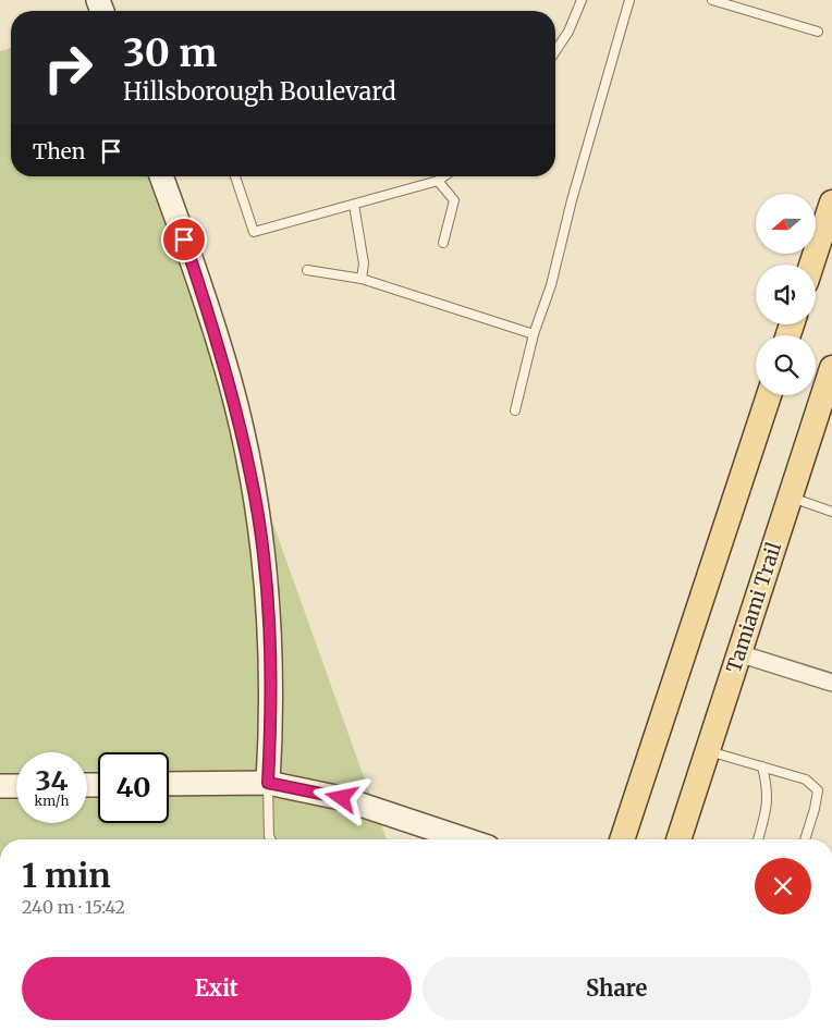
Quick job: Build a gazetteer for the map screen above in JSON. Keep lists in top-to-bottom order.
{
  "streets": {
    "main road": ["Tamiami Trail"]
  },
  "north": "left",
  "page": {
    "turn": ["30 m", "Hillsborough Boulevard"],
    "then": "Then",
    "speed": "34 km/h",
    "limit": "40",
    "heading": ["1 min", "240 m · 15:42"],
    "buttons": ["Exit", "Share"]
  }
}
